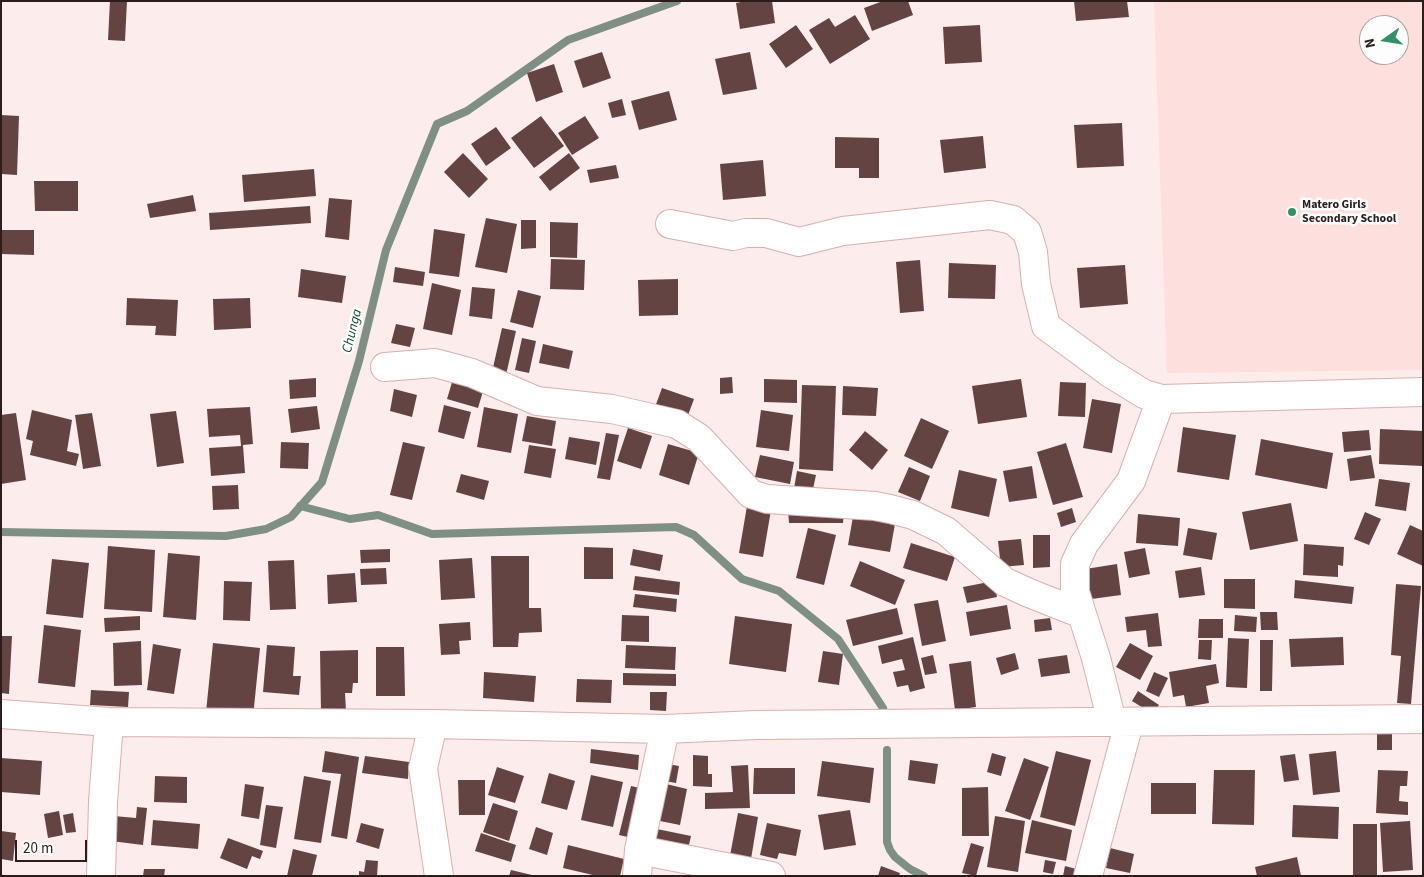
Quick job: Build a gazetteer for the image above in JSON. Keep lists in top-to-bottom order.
{
  "water": ["Chunga"],
  "places": ["Matero Girls Secondary School"],
  "scale_bar": "20 m",
  "north": "left"
}
